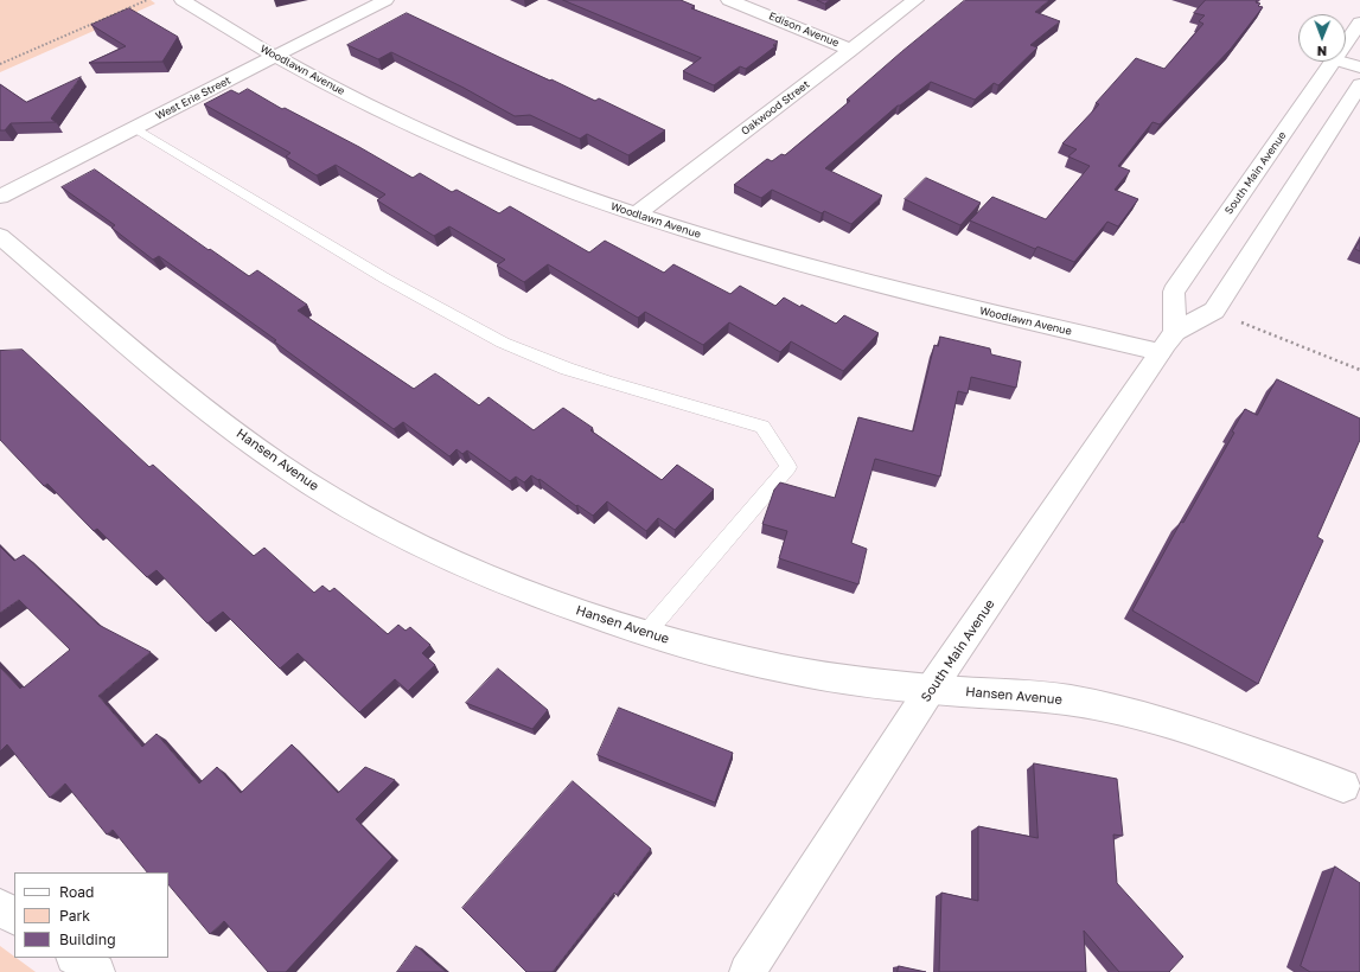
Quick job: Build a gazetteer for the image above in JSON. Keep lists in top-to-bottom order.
{
  "streets": {
    "street": [
      "Edison Avenue",
      "Woodlawn Avenue",
      "West Erie Street",
      "Oakwood Street",
      "South Main Avenue",
      "Hansen Avenue"
    ]
  },
  "crossings": [
    ["Edison Avenue", "Oakwood Street"],
    ["Woodlawn Avenue", "West Erie Street"],
    ["Woodlawn Avenue", "Oakwood Street"],
    ["Woodlawn Avenue", "South Main Avenue"],
    ["South Main Avenue", "Hansen Avenue"]
  ],
  "legend": ["Road", "Park", "Building"],
  "north": "bottom"
}
